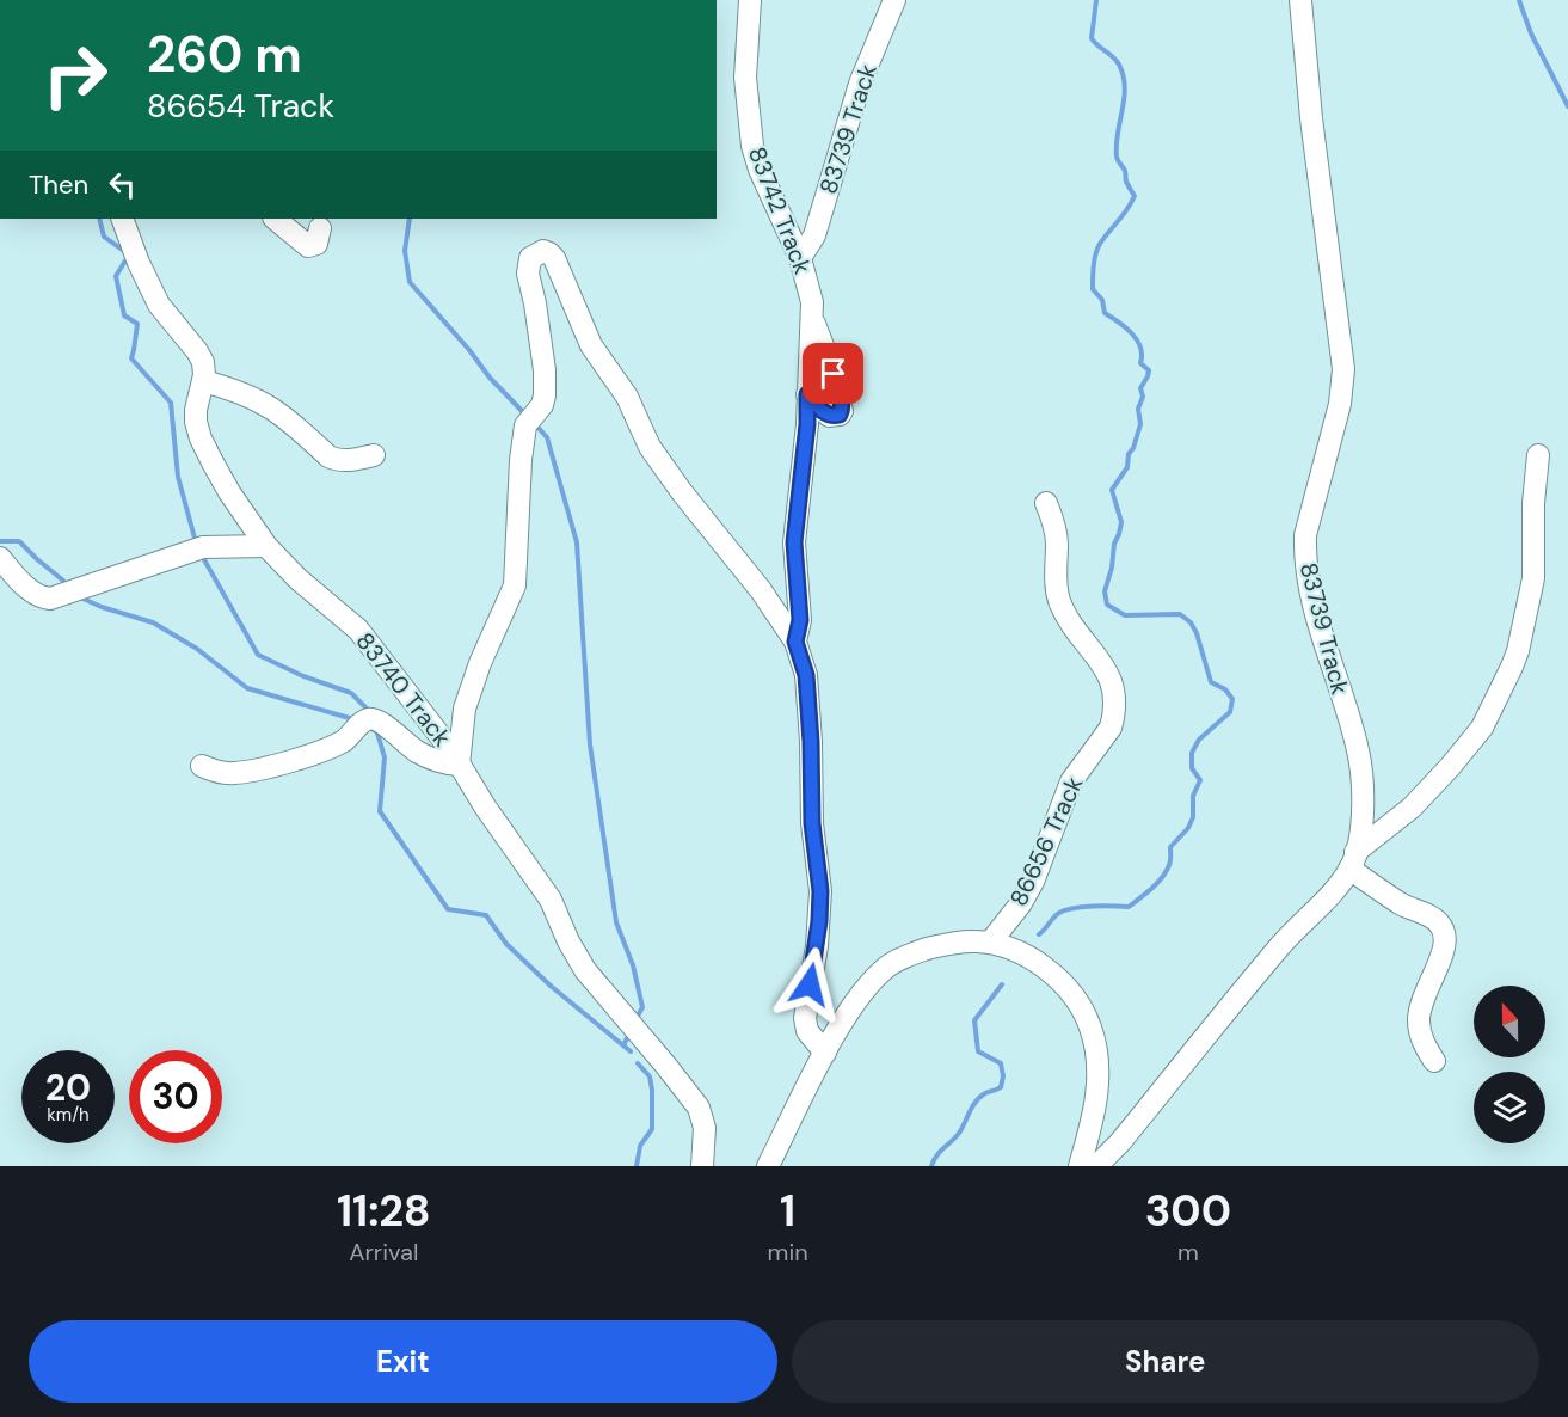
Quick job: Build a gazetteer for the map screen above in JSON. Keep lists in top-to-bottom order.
{
  "streets": {
    "street": [
      "83739 Track",
      "83742 Track",
      "83740 Track",
      "86656 Track"
    ]
  },
  "crossings": [
    ["83739 Track", "83742 Track"]
  ],
  "north": "top",
  "page": {
    "turn": ["260 m", "86654 Track"],
    "then": "Then",
    "speed": "20 km/h",
    "limit": "30",
    "eta": [
      "11:28",
      "Arrival",
      "1",
      "min",
      "300",
      "m"
    ],
    "buttons": ["Exit", "Share"]
  }
}
